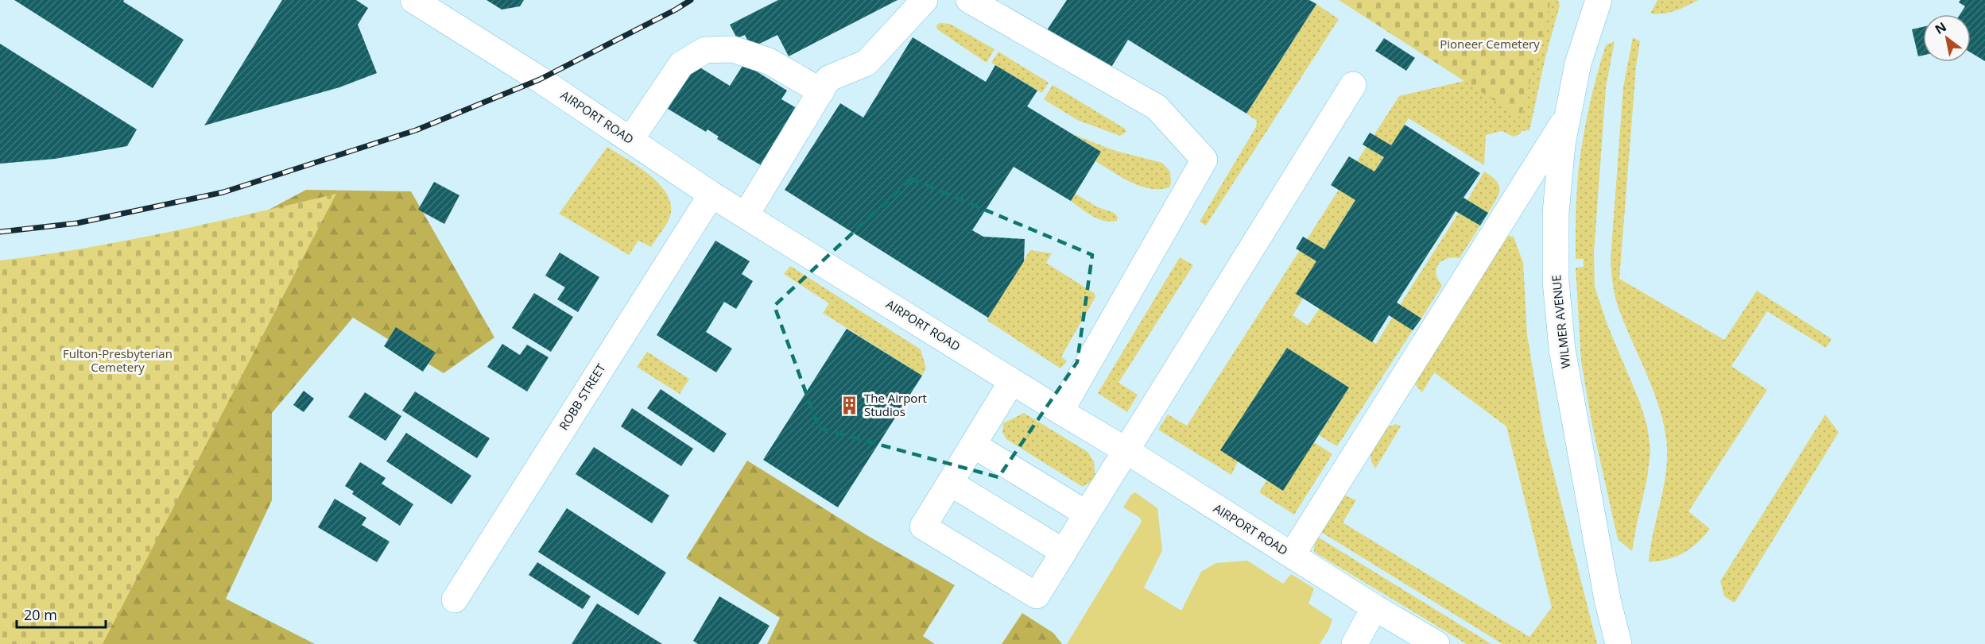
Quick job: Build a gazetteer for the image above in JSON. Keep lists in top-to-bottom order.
{
  "streets": {
    "street": ["AIRPORT ROAD", "WILMER AVENUE", "ROBB STREET"]
  },
  "crossings": [
    ["AIRPORT ROAD", "ROBB STREET"]
  ],
  "parks": ["Pioneer Cemetery", "Fulton-Presbyterian Cemetery"],
  "places": {
    "building": ["The Airport Studios"]
  },
  "scale_bar": "20 m",
  "north": "top left"
}
